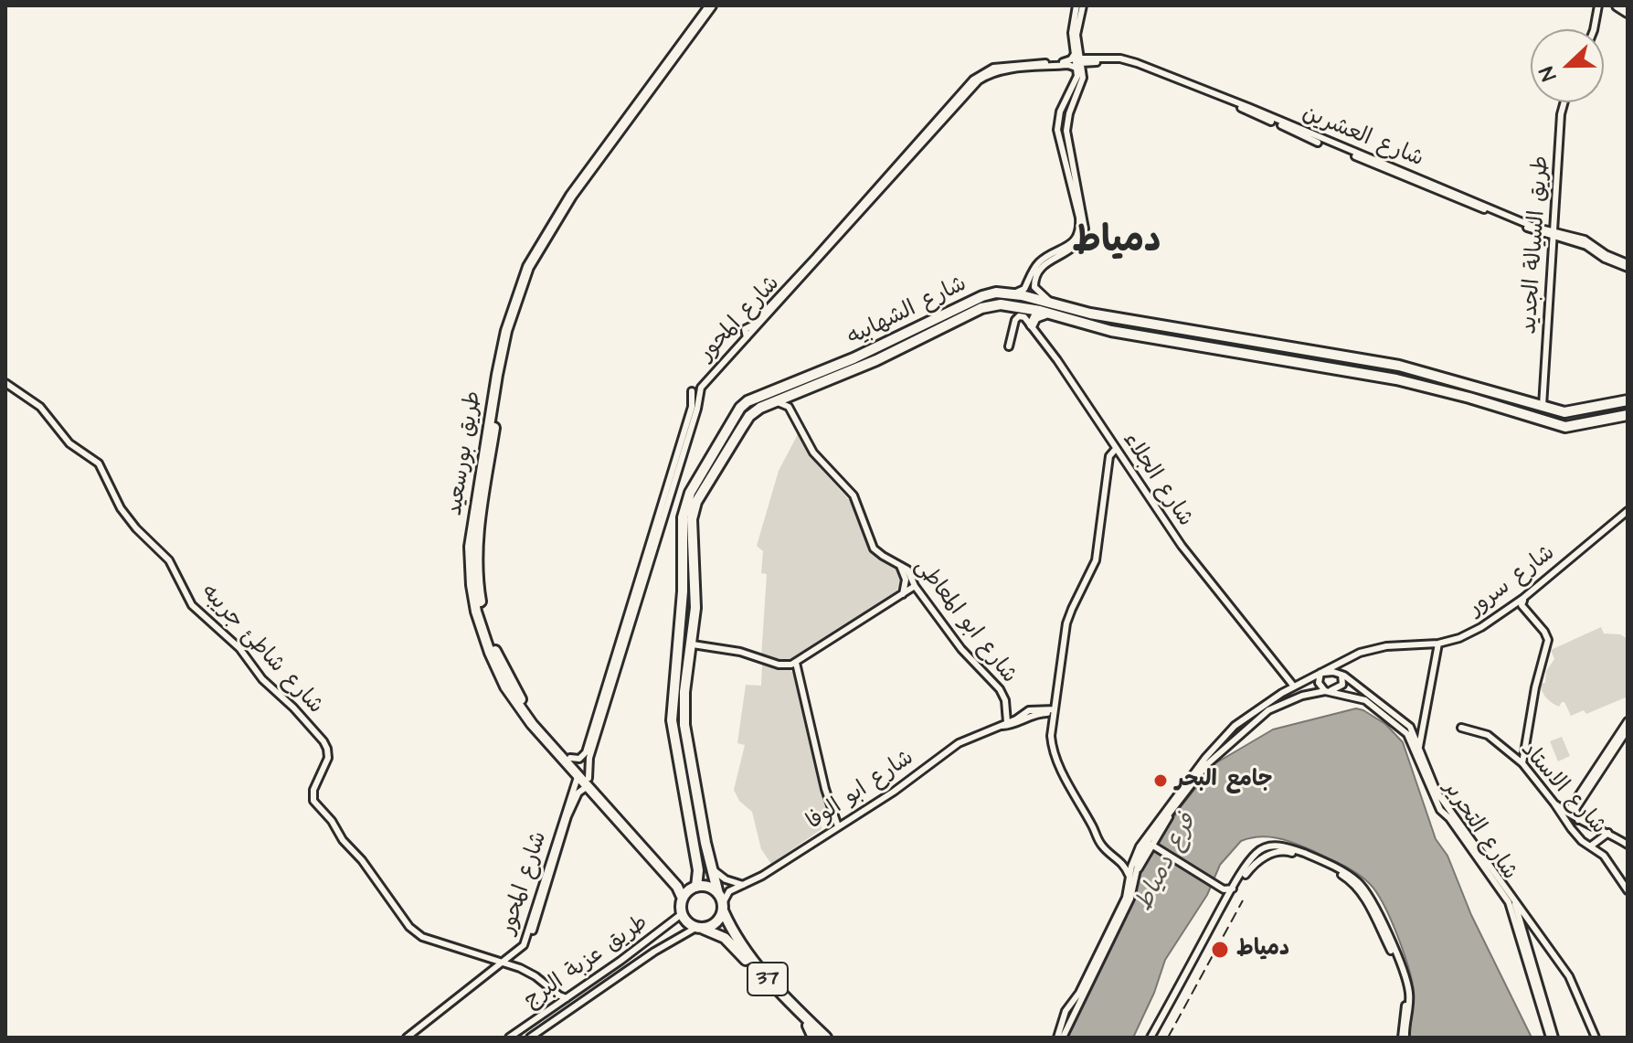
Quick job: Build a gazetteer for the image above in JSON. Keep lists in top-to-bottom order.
{
  "streets": {
    "highway": ["شارع الشهابيه", "طريق بورسعيد", "37"],
    "street": [
      "شارع العشرين",
      "طريق السيالة الجديد",
      "شارع المحور",
      "شارع الجلاء",
      "شارع سرور",
      "شارع ابو المعاطى",
      "شارع شاطئ جريبه",
      "شارع الاستاد",
      "شارع ابو الوفا",
      "شارع التحرير",
      "طريق عزبة البرج"
    ]
  },
  "crossings": [
    ["شارع العشرين", "طريق السيالة الجديد"],
    ["شارع العشرين", "شارع المحور"],
    ["طريق السيالة الجديد", "شارع الشهابيه"],
    ["شارع الشهابيه", "طريق بورسعيد"],
    ["شارع الشهابيه", "شارع ابو الوفا"],
    ["شارع الشهابيه", "طريق عزبة البرج"],
    ["شارع الشهابيه", "37"],
    ["شارع المحور", "طريق بورسعيد"],
    ["شارع المحور", "شارع شاطئ جريبه"],
    ["طريق بورسعيد", "شارع ابو الوفا"],
    ["طريق بورسعيد", "طريق عزبة البرج"],
    ["طريق بورسعيد", "37"],
    ["شارع الجلاء", "شارع سرور"],
    ["شارع سرور", "شارع التحرير"],
    ["شارع ابو المعاطى", "شارع ابو الوفا"],
    ["شارع شاطئ جريبه", "طريق عزبة البرج"],
    ["شارع ابو الوفا", "طريق عزبة البرج"],
    ["شارع ابو الوفا", "37"],
    ["طريق عزبة البرج", "37"]
  ],
  "districts": ["دمياط"],
  "water": ["فرع دمياط"],
  "places": ["جامع البحر", "دمياط"],
  "north": "left"
}
